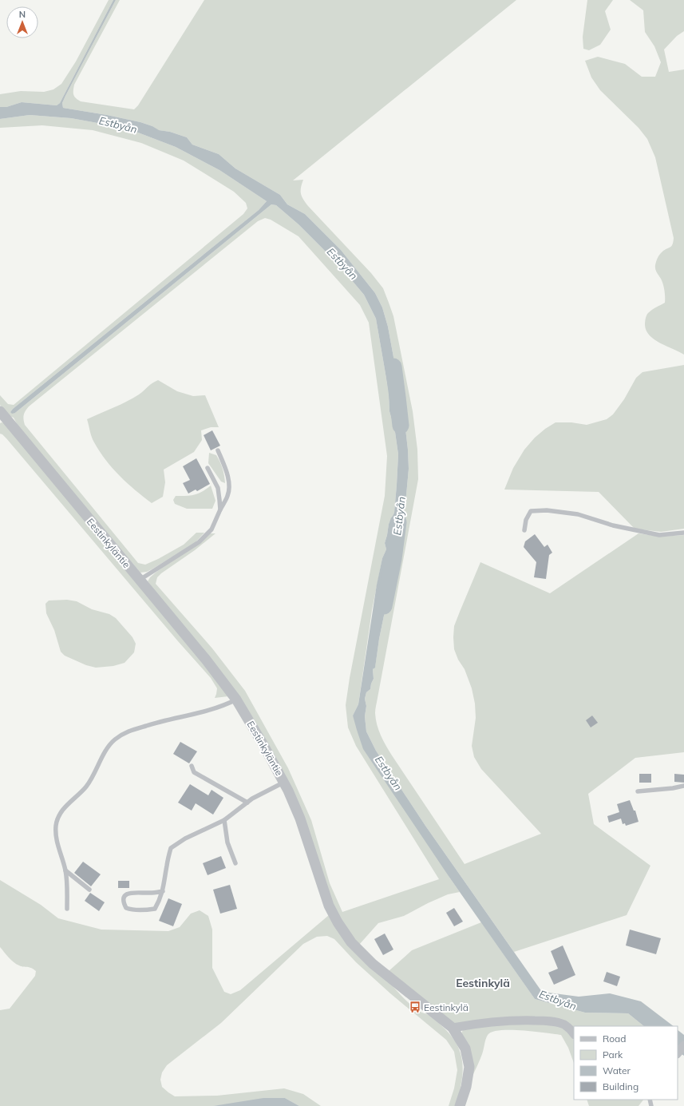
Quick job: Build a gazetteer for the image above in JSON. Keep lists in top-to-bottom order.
{
  "streets": {
    "street": ["Eestinkyläntie"]
  },
  "districts": ["Eestinkylä"],
  "water": ["Estbyån"],
  "places": {
    "bus stop": ["Eestinkylä"]
  },
  "legend": [
    "Road",
    "Park",
    "Water",
    "Building"
  ],
  "north": "top"
}
